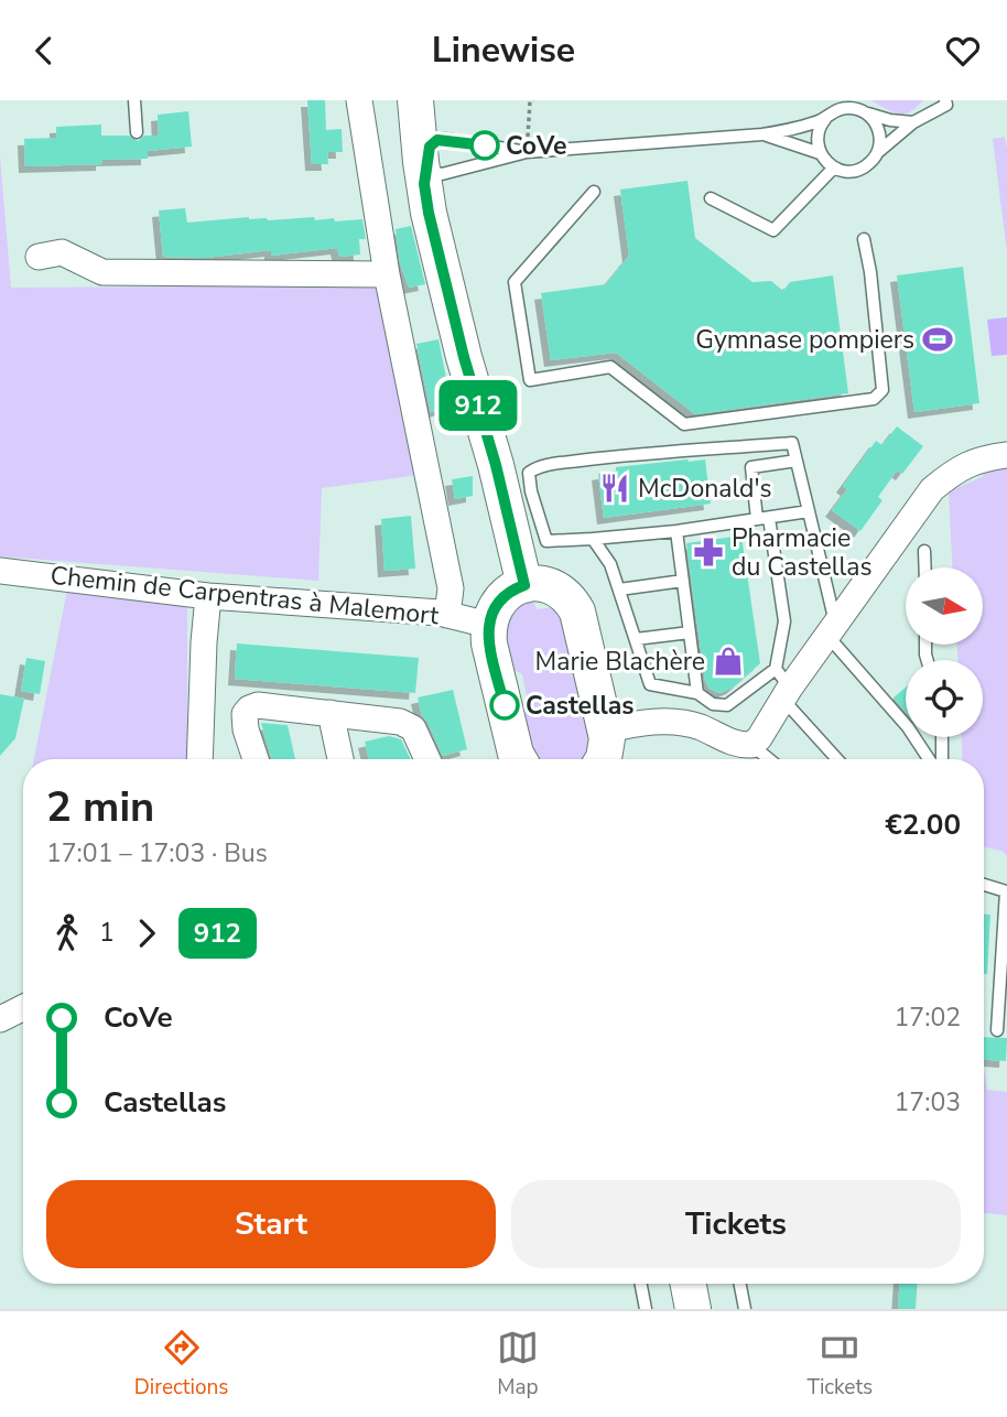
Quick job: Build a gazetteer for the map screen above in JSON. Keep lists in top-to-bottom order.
{
  "streets": {
    "street": ["Chemin de Carpentras à Malemort"]
  },
  "places": {
    "other": ["CoVe", "Castellas"],
    "sports": ["Gymnase pompiers"],
    "restaurant": ["McDonald's"],
    "pharmacy": ["Pharmacie du Castellas"],
    "shop": ["Marie Blachère"]
  },
  "lines": ["bus line 912"],
  "north": "right",
  "page": {
    "header": "Linewise",
    "on_map": "912",
    "heading": ["2 min", "17:01 – 17:03 · Bus", "€2.00"],
    "legs": ["1", "912"],
    "list": [
      {
        "name": "CoVe",
        "value": "17:02"
      },
      {
        "name": "Castellas",
        "value": "17:03"
      }
    ],
    "buttons": ["Start", "Tickets"],
    "tabs": ["Directions", "Map", "Tickets"]
  }
}
